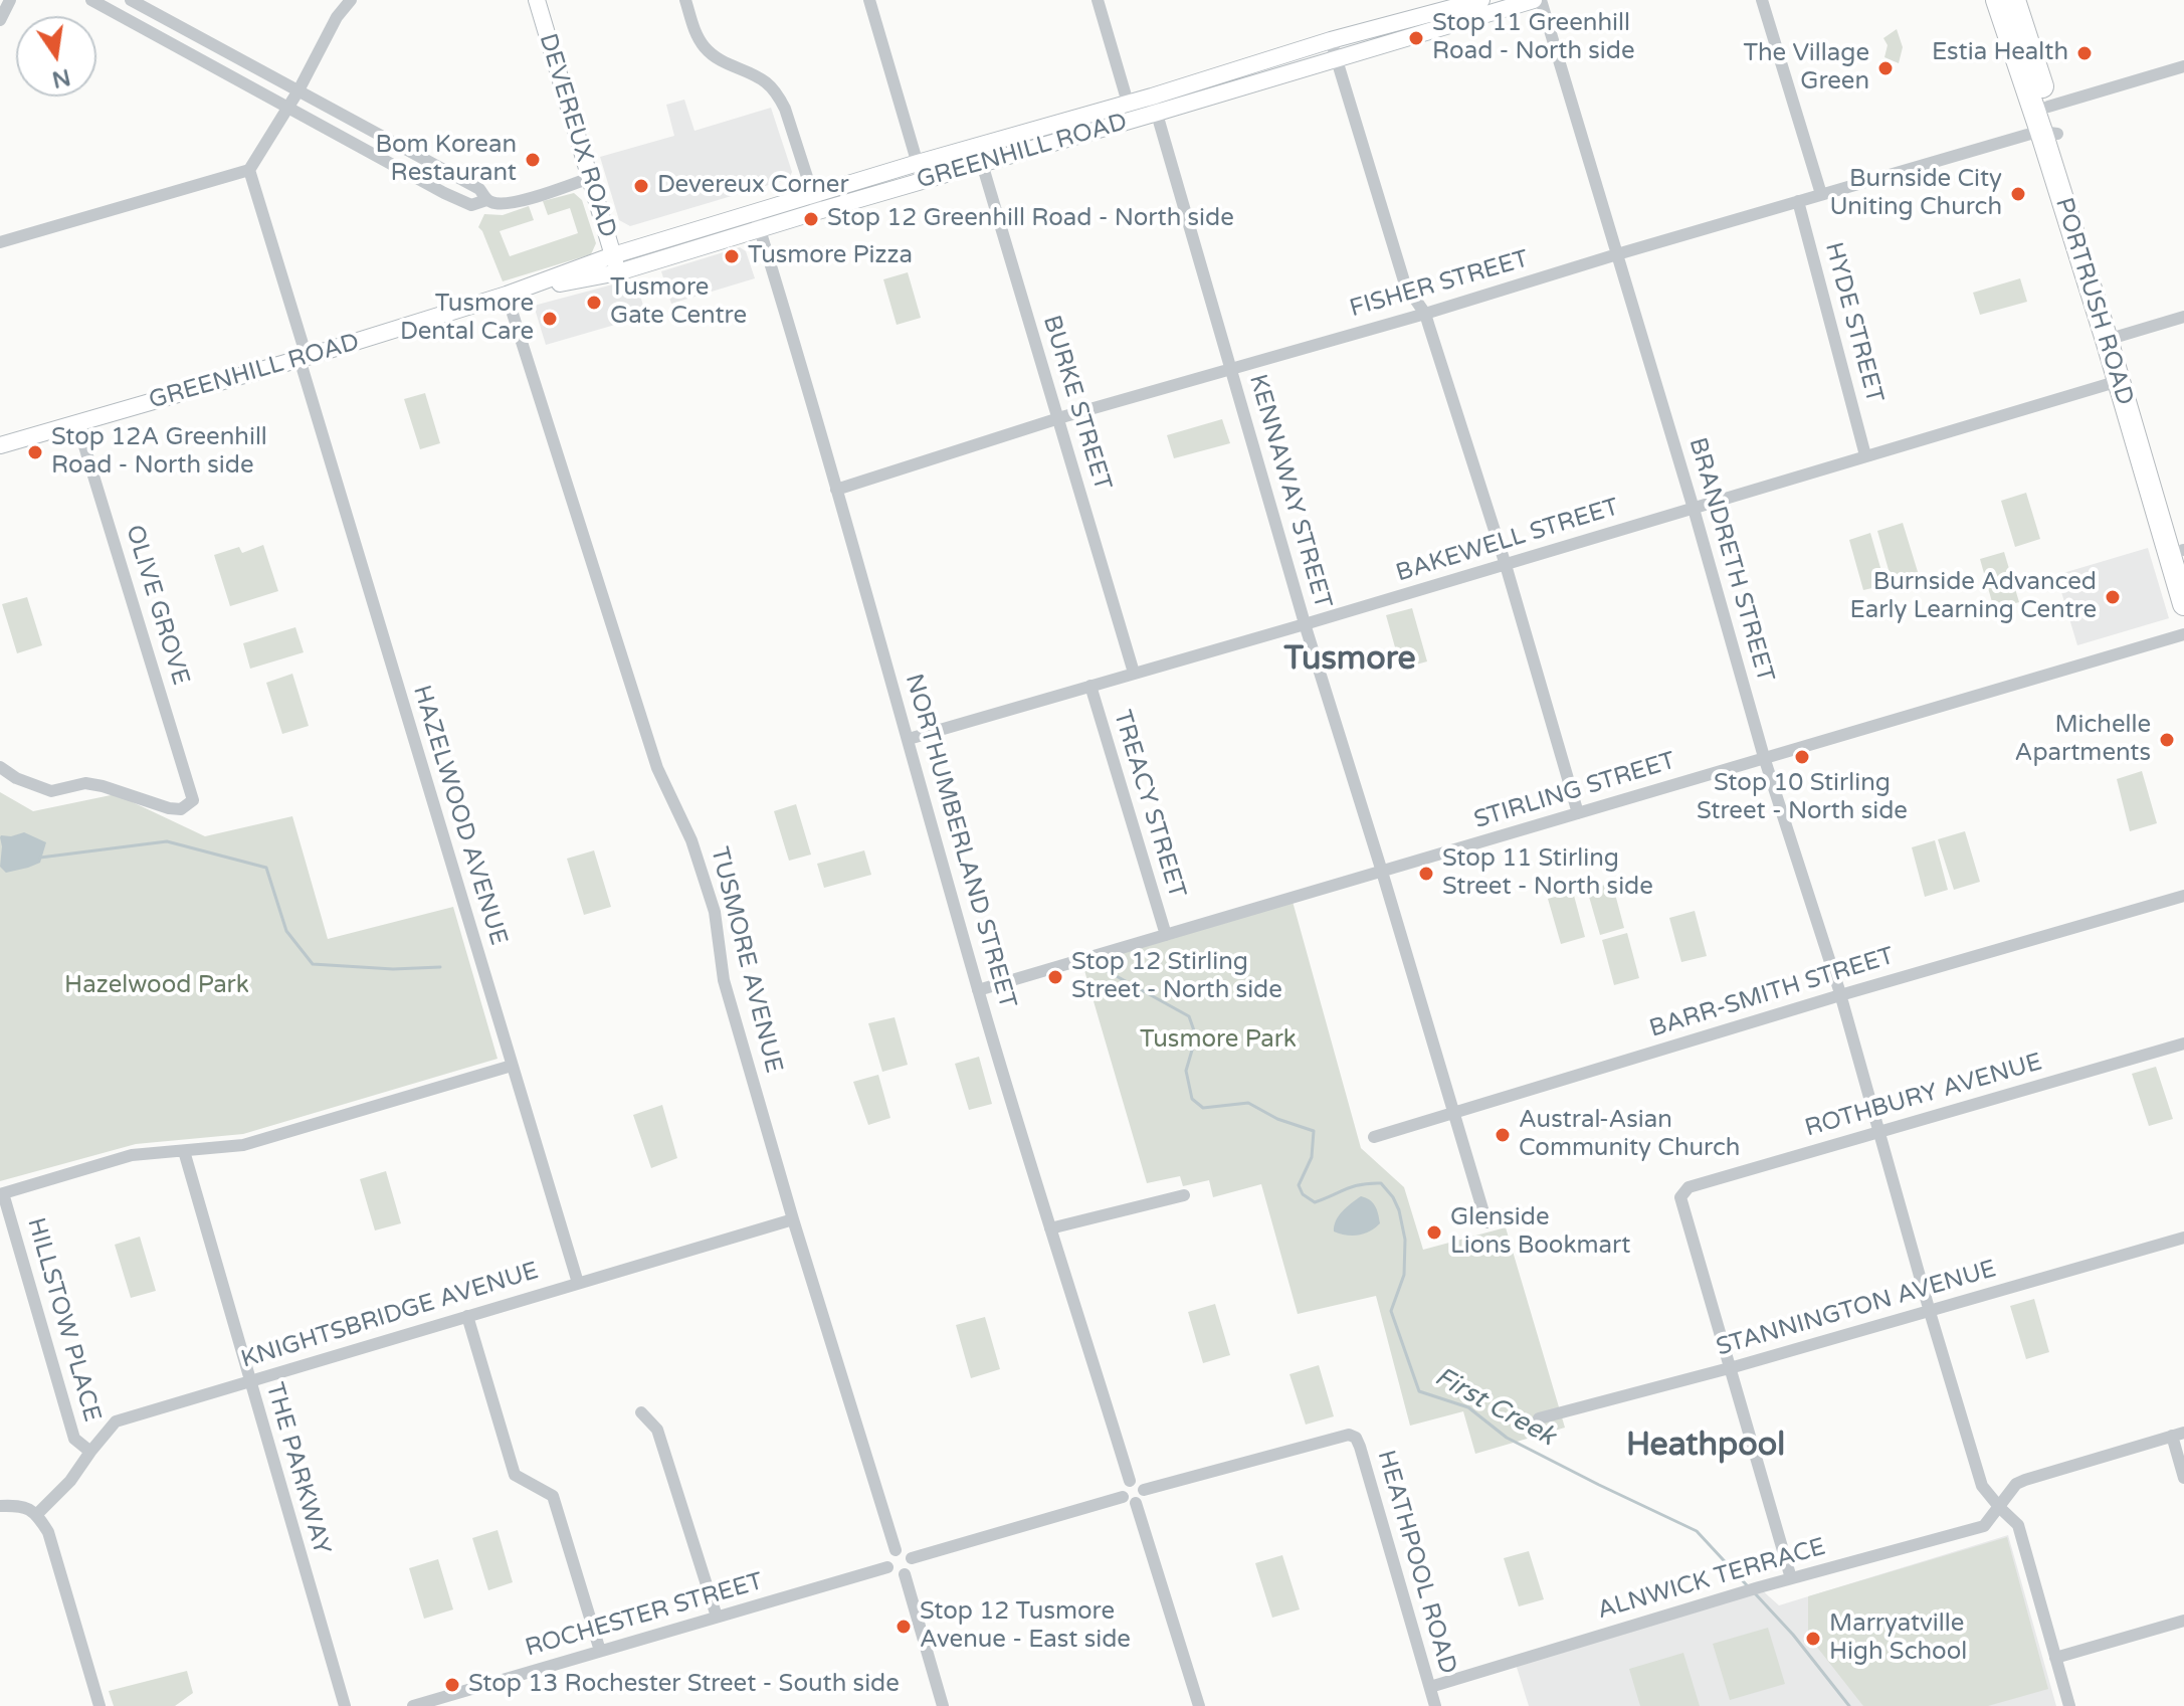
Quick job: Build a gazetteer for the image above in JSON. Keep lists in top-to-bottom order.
{
  "streets": {
    "highway": ["PORTRUSH ROAD"],
    "main road": ["DEVEREUX ROAD", "GREENHILL ROAD"],
    "street": [
      "FISHER STREET",
      "HYDE STREET",
      "BURKE STREET",
      "KENNAWAY STREET",
      "BAKEWELL STREET",
      "BRANDRETH STREET",
      "OLIVE GROVE",
      "STIRLING STREET",
      "TREACY STREET",
      "HAZELWOOD AVENUE",
      "NORTHUMBERLAND STREET",
      "TUSMORE AVENUE",
      "BARR-SMITH STREET",
      "ROTHBURY AVENUE",
      "STANNINGTON AVENUE",
      "KNIGHTSBRIDGE AVENUE",
      "HILLSTOW PLACE",
      "THE PARKWAY",
      "HEATHPOOL ROAD",
      "ALNWICK TERRACE",
      "ROCHESTER STREET"
    ]
  },
  "crossings": [
    ["DEVEREUX ROAD", "GREENHILL ROAD"],
    ["GREENHILL ROAD", "BURKE STREET"],
    ["GREENHILL ROAD", "KENNAWAY STREET"],
    ["GREENHILL ROAD", "OLIVE GROVE"],
    ["GREENHILL ROAD", "HAZELWOOD AVENUE"],
    ["GREENHILL ROAD", "NORTHUMBERLAND STREET"],
    ["GREENHILL ROAD", "TUSMORE AVENUE"],
    ["FISHER STREET", "PORTRUSH ROAD"],
    ["FISHER STREET", "HYDE STREET"],
    ["FISHER STREET", "BURKE STREET"],
    ["FISHER STREET", "KENNAWAY STREET"],
    ["FISHER STREET", "BRANDRETH STREET"],
    ["FISHER STREET", "NORTHUMBERLAND STREET"],
    ["PORTRUSH ROAD", "BAKEWELL STREET"],
    ["HYDE STREET", "BAKEWELL STREET"],
    ["BURKE STREET", "BAKEWELL STREET"],
    ["KENNAWAY STREET", "BAKEWELL STREET"],
    ["KENNAWAY STREET", "STIRLING STREET"],
    ["KENNAWAY STREET", "BARR-SMITH STREET"],
    ["BAKEWELL STREET", "BRANDRETH STREET"],
    ["BAKEWELL STREET", "TREACY STREET"],
    ["BAKEWELL STREET", "NORTHUMBERLAND STREET"],
    ["BRANDRETH STREET", "STIRLING STREET"],
    ["BRANDRETH STREET", "BARR-SMITH STREET"],
    ["BRANDRETH STREET", "ROTHBURY AVENUE"],
    ["BRANDRETH STREET", "STANNINGTON AVENUE"],
    ["BRANDRETH STREET", "ALNWICK TERRACE"],
    ["STIRLING STREET", "TREACY STREET"],
    ["STIRLING STREET", "NORTHUMBERLAND STREET"],
    ["HAZELWOOD AVENUE", "KNIGHTSBRIDGE AVENUE"],
    ["NORTHUMBERLAND STREET", "HEATHPOOL ROAD"],
    ["TUSMORE AVENUE", "KNIGHTSBRIDGE AVENUE"],
    ["TUSMORE AVENUE", "ROCHESTER STREET"],
    ["ROTHBURY AVENUE", "STANNINGTON AVENUE"],
    ["KNIGHTSBRIDGE AVENUE", "HILLSTOW PLACE"],
    ["KNIGHTSBRIDGE AVENUE", "THE PARKWAY"],
    ["HEATHPOOL ROAD", "ALNWICK TERRACE"]
  ],
  "districts": ["Tusmore", "Heathpool"],
  "water": ["First Creek"],
  "parks": ["Hazelwood Park", "Tusmore Park"],
  "places": [
    "Stop 11 Greenhill Road - North side",
    "Estia Health",
    "The Village Green",
    "Bom Korean Restaurant",
    "Devereux Corner",
    "Burnside City Uniting Church",
    "Stop 12 Greenhill Road - North side",
    "Tusmore Pizza",
    "Tusmore Gate Centre",
    "Tusmore Dental Care",
    "Stop 12A Greenhill Road - North side",
    "Burnside Advanced Early Learning Centre",
    "Michelle Apartments",
    "Stop 10 Stirling Street - North side",
    "Stop 11 Stirling Street - North side",
    "Stop 12 Stirling Street - North side",
    "Austral-Asian Community Church",
    "Glenside Lions Bookmart",
    "Stop 12 Tusmore Avenue - East side",
    "Marryatville High School",
    "Stop 13 Rochester Street - South side"
  ],
  "north": "bottom"
}
